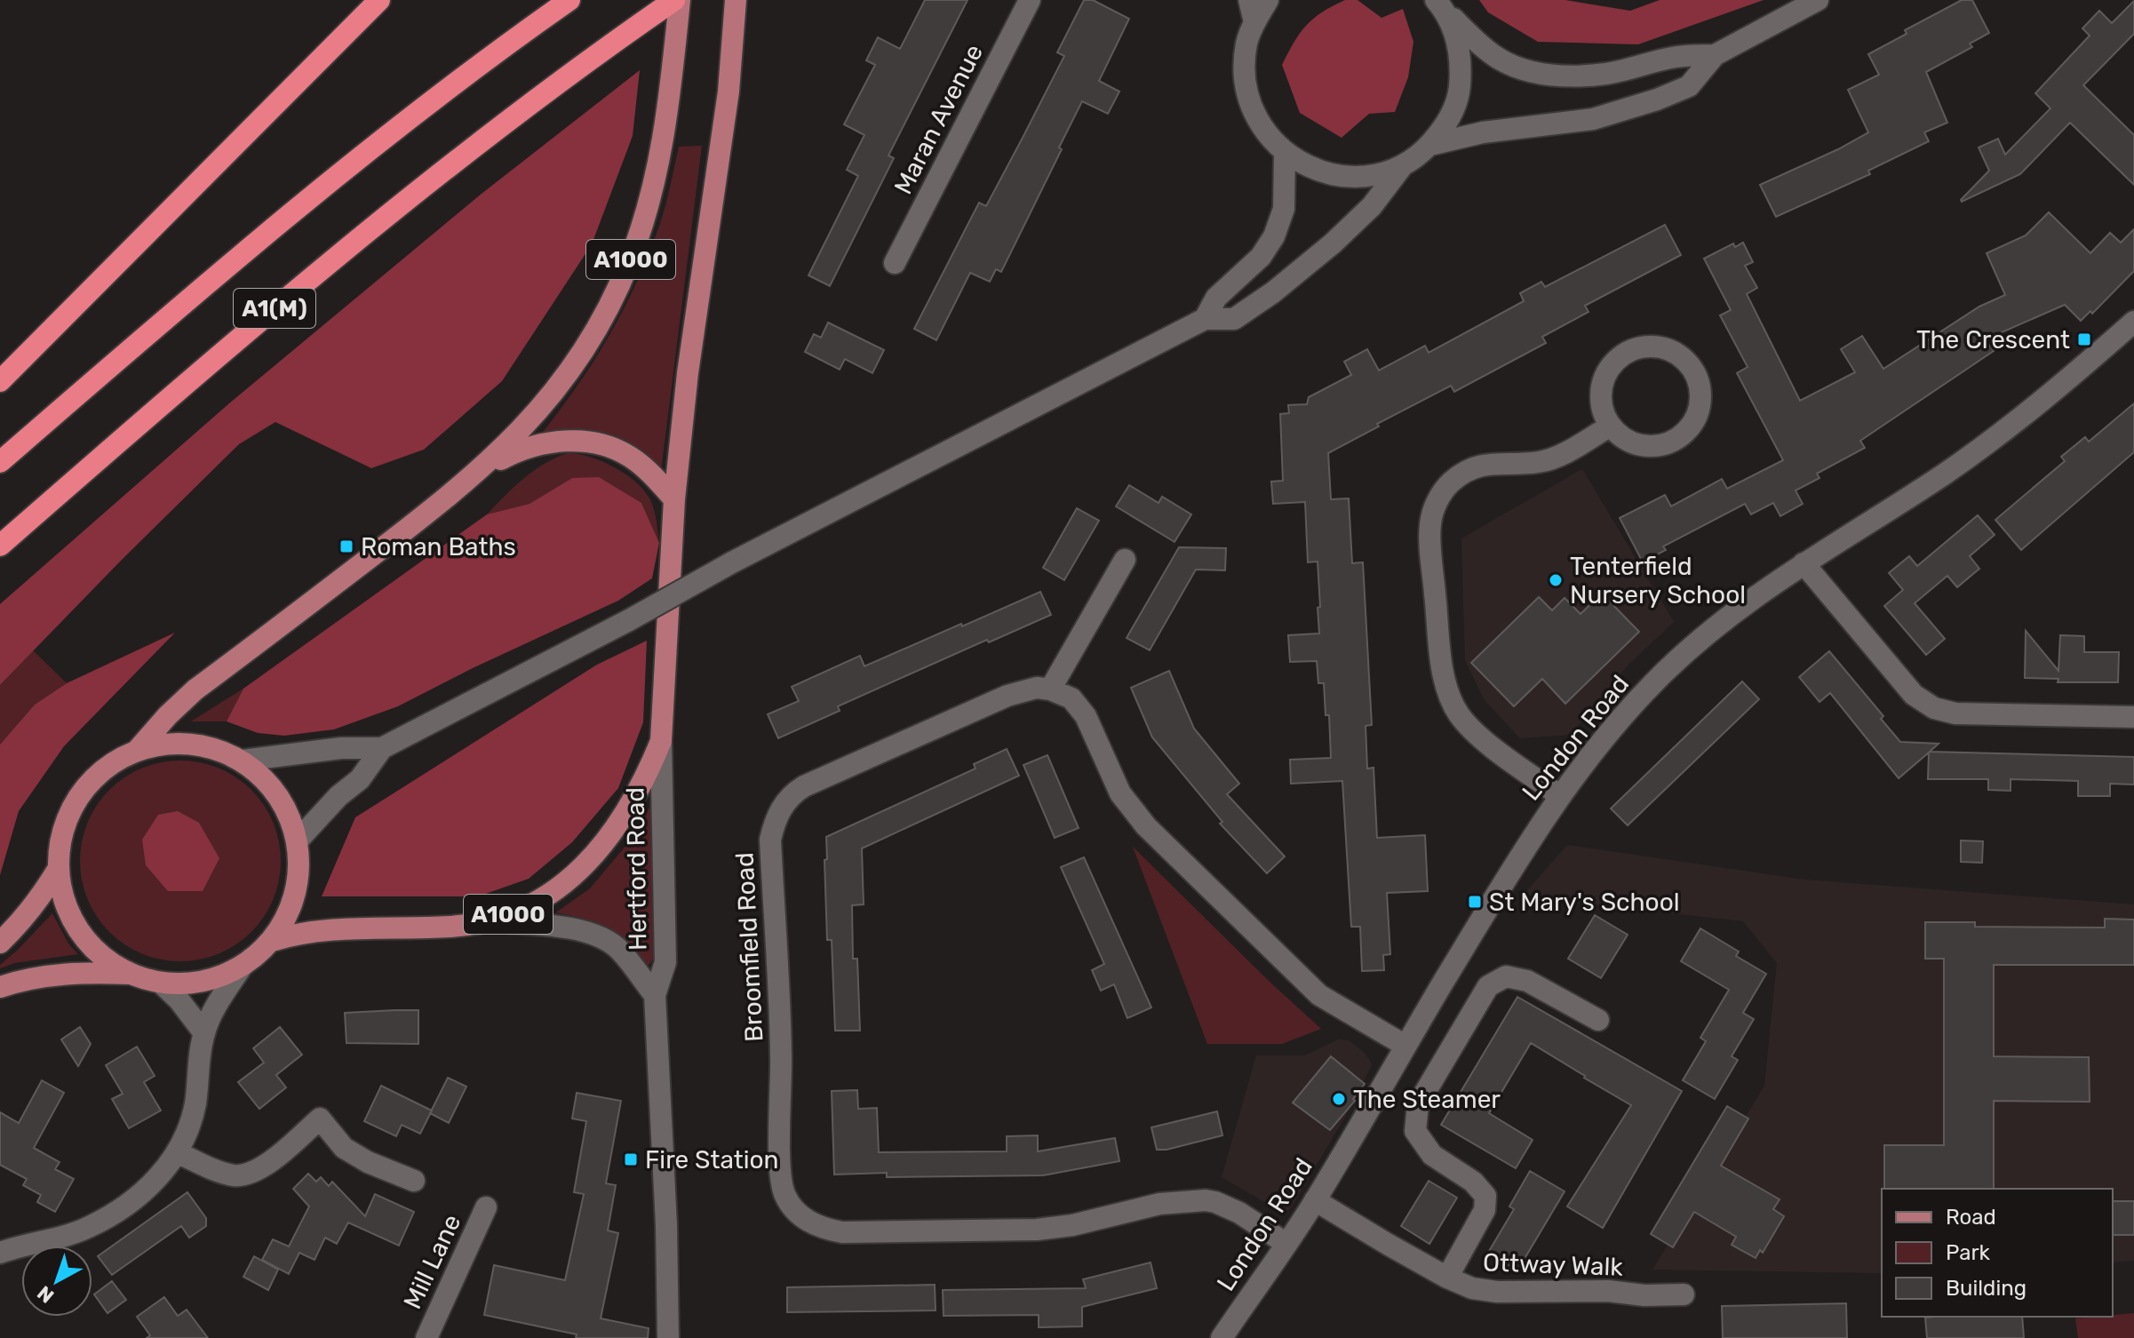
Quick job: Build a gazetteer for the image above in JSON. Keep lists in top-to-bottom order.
{
  "streets": {
    "highway": ["A1(M)"],
    "main road": ["A1000"],
    "street": [
      "Maran Avenue",
      "London Road",
      "Hertford Road",
      "Broomfield Road",
      "Mill Lane",
      "Ottway Walk"
    ]
  },
  "crossings": [
    ["A1000", "Hertford Road"],
    ["London Road", "Broomfield Road"],
    ["London Road", "Ottway Walk"]
  ],
  "places": {
    "transit": [
      "The Crescent",
      "Roman Baths",
      "St Mary's School",
      "Fire Station"
    ],
    "other": ["Tenterfield Nursery School", "The Steamer"]
  },
  "legend": ["Road", "Park", "Building"],
  "north": "bottom left"
}
